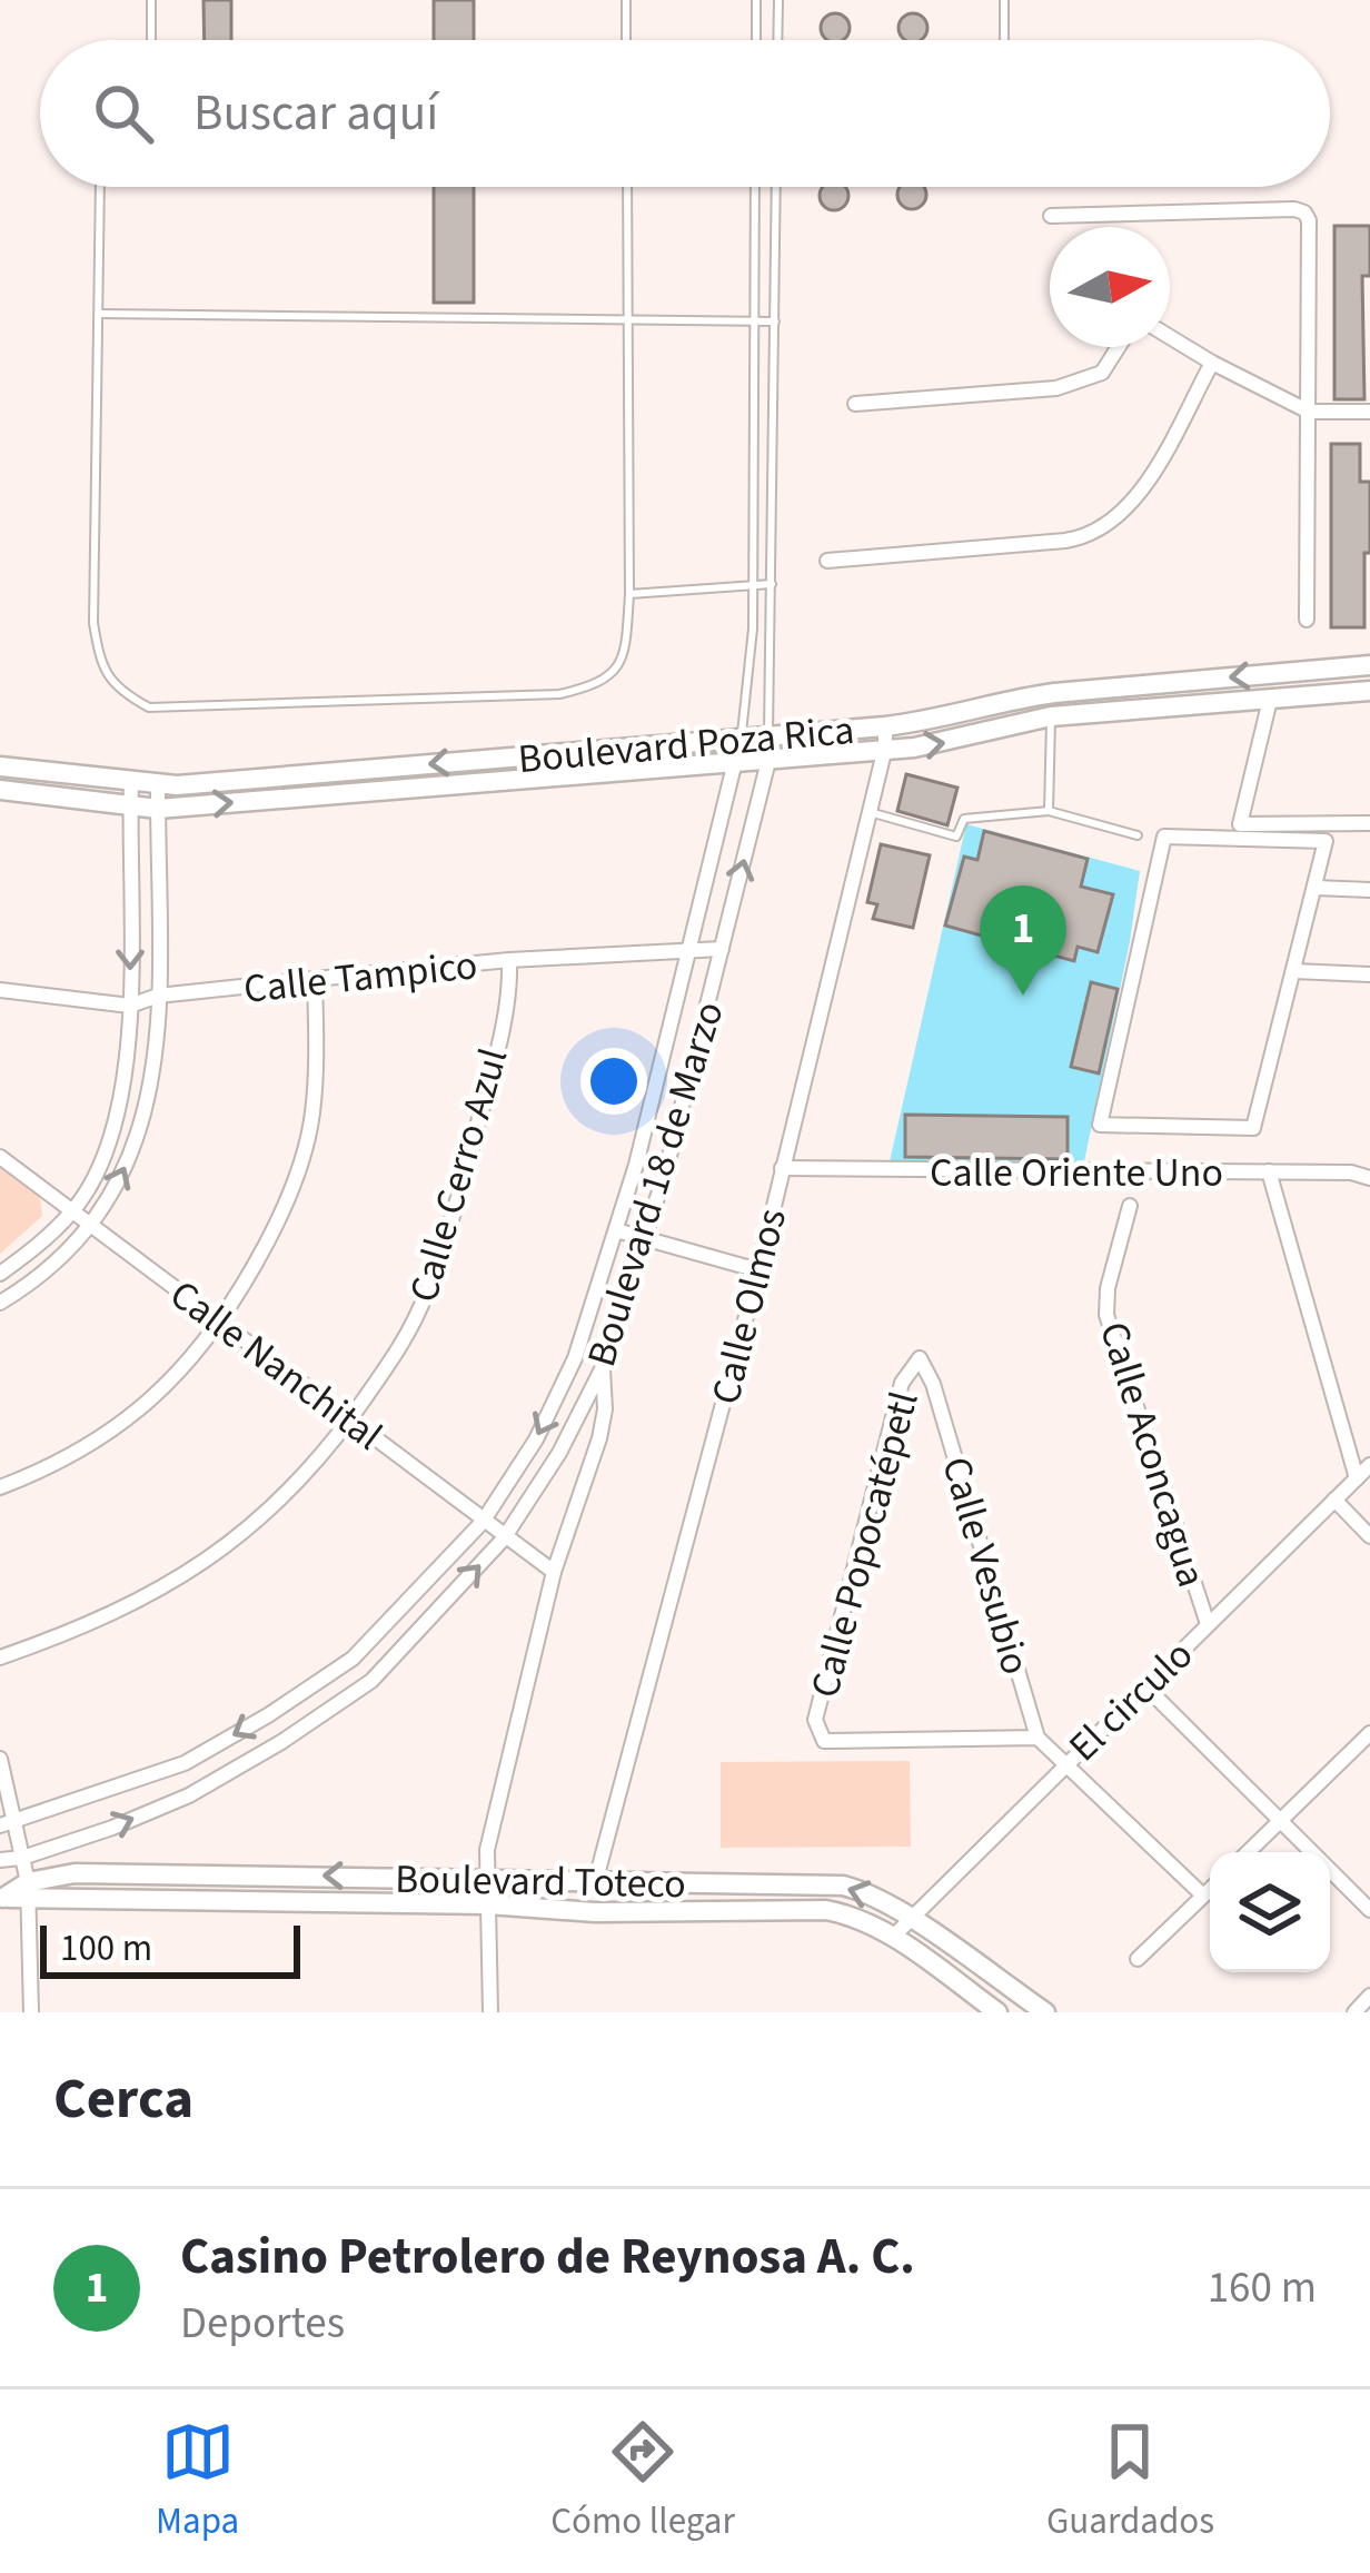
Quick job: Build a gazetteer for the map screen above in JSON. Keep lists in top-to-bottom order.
{
  "streets": {
    "main road": ["Boulevard Poza Rica", "Boulevard Toteco"],
    "street": [
      "Calle Tampico",
      "Calle Oriente Uno",
      "Calle Cerro Azul",
      "Boulevard 18 de Marzo",
      "Calle Olmos",
      "Calle Nanchital",
      "Calle Aconcagua",
      "Calle Popocatépetl",
      "Calle Vesubio",
      "El circulo"
    ]
  },
  "crossings": [
    ["Boulevard Poza Rica", "Boulevard 18 de Marzo"],
    ["Boulevard Poza Rica", "Calle Olmos"],
    ["Calle Tampico", "Calle Cerro Azul"],
    ["Calle Tampico", "Boulevard 18 de Marzo"],
    ["Calle Oriente Uno", "Calle Olmos"],
    ["Calle Cerro Azul", "Calle Nanchital"],
    ["Boulevard 18 de Marzo", "Calle Nanchital"],
    ["Calle Olmos", "Boulevard Toteco"],
    ["Calle Aconcagua", "El circulo"],
    ["Calle Popocatépetl", "Calle Vesubio"],
    ["Calle Vesubio", "El circulo"],
    ["El circulo", "Boulevard Toteco"]
  ],
  "scale_bar": "100 m",
  "north": "right",
  "page": {
    "search": "Buscar aquí",
    "pins": "1",
    "scale": "100 m",
    "heading": "Cerca",
    "list": [
      {
        "mark": "1",
        "name": "Casino Petrolero de Reynosa A. C.",
        "note": "Deportes",
        "value": "160 m"
      }
    ],
    "nav": ["Mapa", "Cómo llegar", "Guardados"]
  }
}
